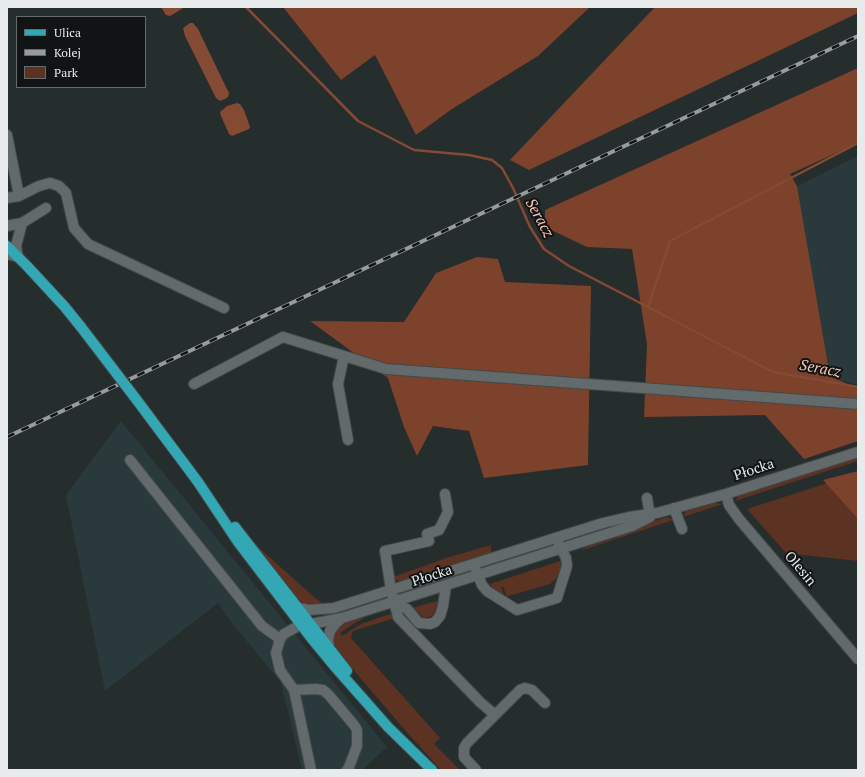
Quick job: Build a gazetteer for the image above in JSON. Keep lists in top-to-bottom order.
{
  "streets": {
    "street": ["Płocka", "Olesin"]
  },
  "crossings": [
    ["Płocka", "Olesin"]
  ],
  "water": ["Seracz"],
  "legend": ["Ulica", "Kolej", "Park"]
}
